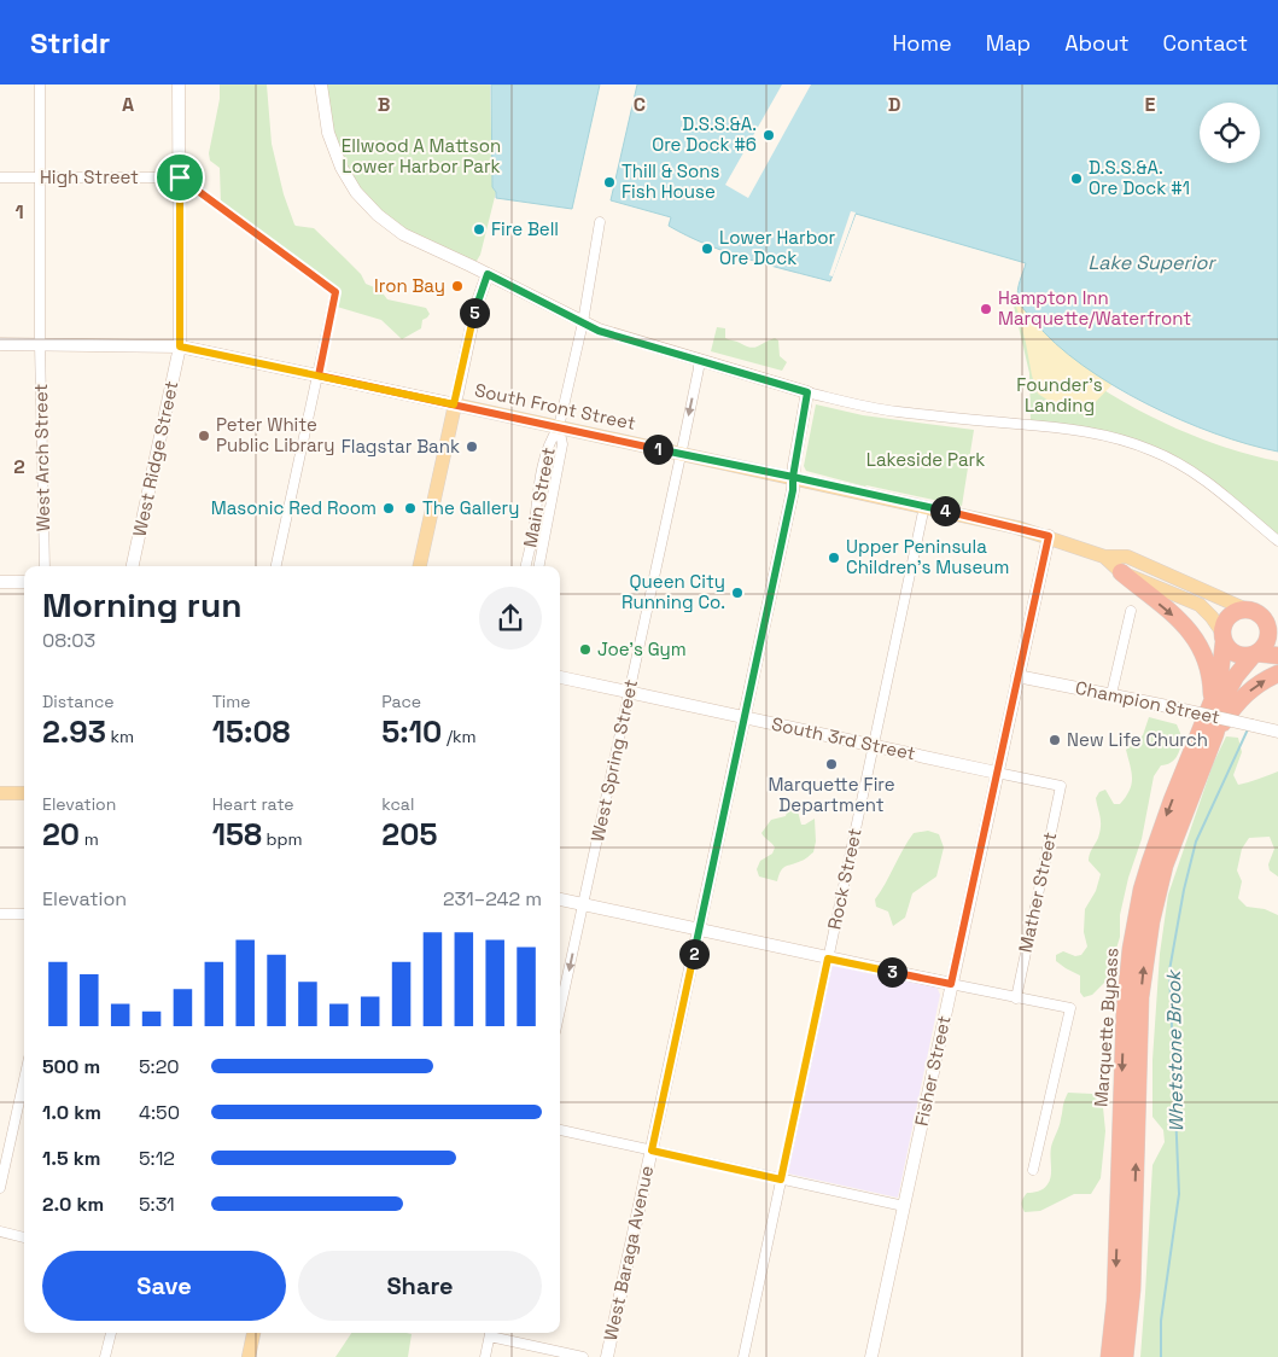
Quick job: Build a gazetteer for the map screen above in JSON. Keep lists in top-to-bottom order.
{
  "streets": {
    "highway": ["Marquette Bypass"],
    "main road": ["South Front Street"],
    "street": [
      "High Street",
      "West Arch Street",
      "West Ridge Street",
      "Main Street",
      "Champion Street",
      "South 3rd Street",
      "West Spring Street",
      "Rock Street",
      "Mather Street",
      "Fisher Street",
      "West Baraga Avenue"
    ]
  },
  "crossings": [
    ["High Street", "West Arch Street"],
    ["High Street", "West Ridge Street"],
    ["South Front Street", "Main Street"],
    ["South Front Street", "West Spring Street"],
    ["South Front Street", "Rock Street"],
    ["South Front Street", "Marquette Bypass"],
    ["South Front Street", "Fisher Street"],
    ["South Front Street", "West Baraga Avenue"],
    ["Champion Street", "Fisher Street"],
    ["South 3rd Street", "West Spring Street"],
    ["South 3rd Street", "Rock Street"],
    ["South 3rd Street", "Mather Street"],
    ["South 3rd Street", "Fisher Street"],
    ["South 3rd Street", "West Baraga Avenue"]
  ],
  "water": ["Lake Superior", "Whetstone Brook"],
  "parks": ["Ellwood A Mattson Lower Harbor Park", "Founder's Landing", "Lakeside Park"],
  "places": [
    "D.S.S.&A. Ore Dock #6",
    "D.S.S.&A. Ore Dock #1",
    "Thill & Sons Fish House",
    "Fire Bell",
    "Lower Harbor Ore Dock",
    "Iron Bay",
    "Hampton Inn Marquette/Waterfront",
    "Peter White Public Library",
    "Flagstar Bank",
    "Masonic Red Room",
    "The Gallery",
    "Upper Peninsula Children's Museum",
    "Queen City Running Co.",
    "Joe's Gym",
    "New Life Church",
    "Marquette Fire Department"
  ],
  "page": {
    "header": "Stridr",
    "nav": [
      "Home",
      "Map",
      "About",
      "Contact"
    ],
    "pins": [
      "5",
      "1",
      "4",
      "2",
      "3"
    ],
    "heading": ["Morning run", "08:03"],
    "stats": [
      ["Distance", "2.93 km"],
      ["Time", "15:08"],
      ["Pace", "5:10 /km"],
      ["Elevation", "20 m"],
      ["Heart rate", "158 bpm"],
      ["kcal", "205"]
    ],
    "chart": ["Elevation", "231–242 m"],
    "list": [
      {
        "name": "500 m",
        "note": "5:20"
      },
      {
        "name": "1.0 km",
        "note": "4:50"
      },
      {
        "name": "1.5 km",
        "note": "5:12"
      },
      {
        "name": "2.0 km",
        "note": "5:31"
      }
    ],
    "buttons": ["Save", "Share"]
  },
  "grid": {
    "columns": [
      "A",
      "B",
      "C",
      "D",
      "E"
    ],
    "rows": ["1", "2"]
  }
}
